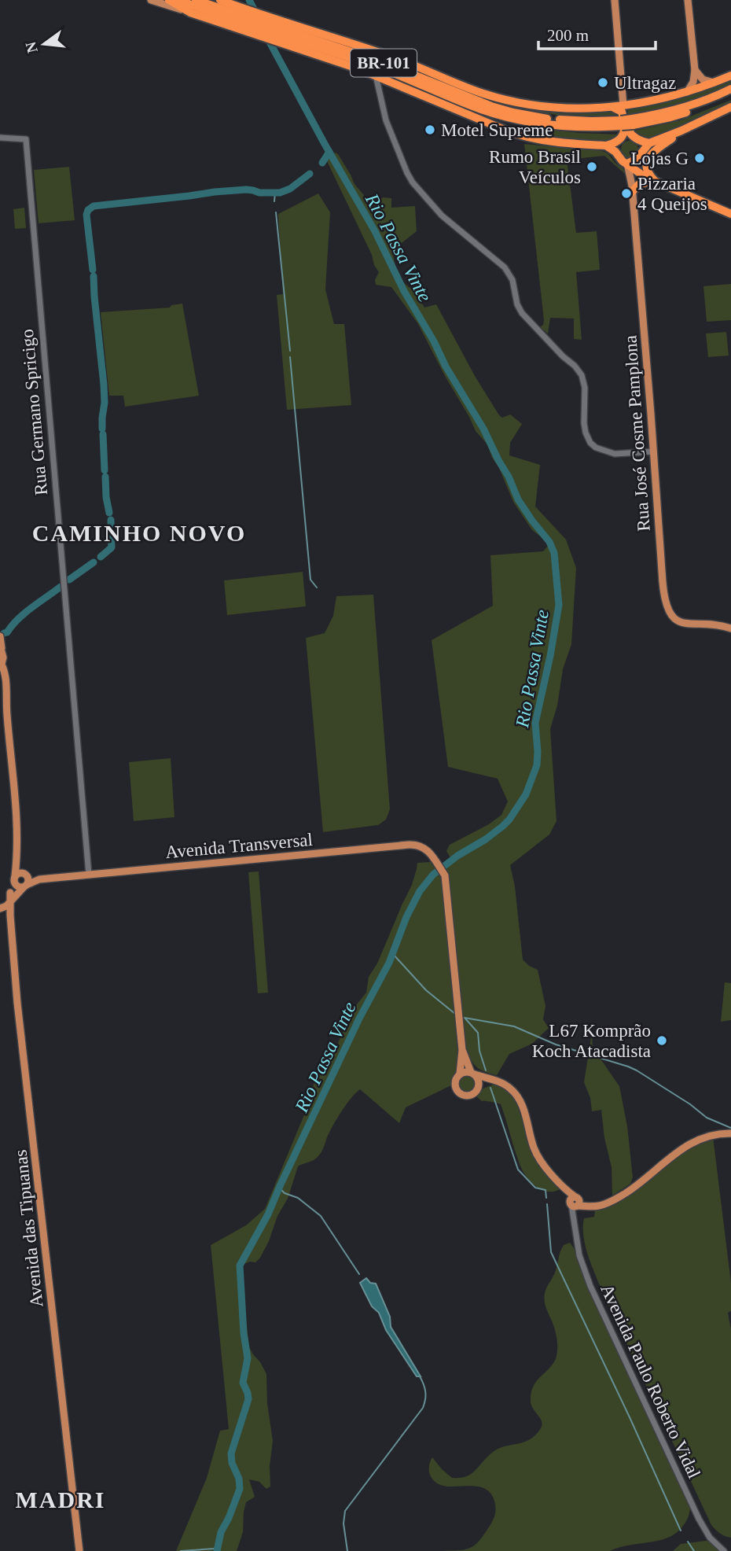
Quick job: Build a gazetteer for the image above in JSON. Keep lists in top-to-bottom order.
{
  "streets": {
    "highway": ["BR-101"],
    "main road": ["Rua José Cosme Pamplona", "Avenida Transversal", "Avenida das Tipuanas"],
    "street": ["Rua Germano Spricigo", "Avenida Paulo Roberto Vidal"]
  },
  "crossings": [
    ["Rua Germano Spricigo", "Avenida Transversal"]
  ],
  "districts": ["CAMINHO NOVO", "MADRI"],
  "water": ["Rio Passa Vinte"],
  "places": [
    "Ultragaz",
    "Motel Supreme",
    "Lojas G",
    "Rumo Brasil Veículos",
    "Pizzaria 4 Queijos",
    "L67 Komprão Koch Atacadista"
  ],
  "scale_bar": "200 m",
  "north": "left"
}
